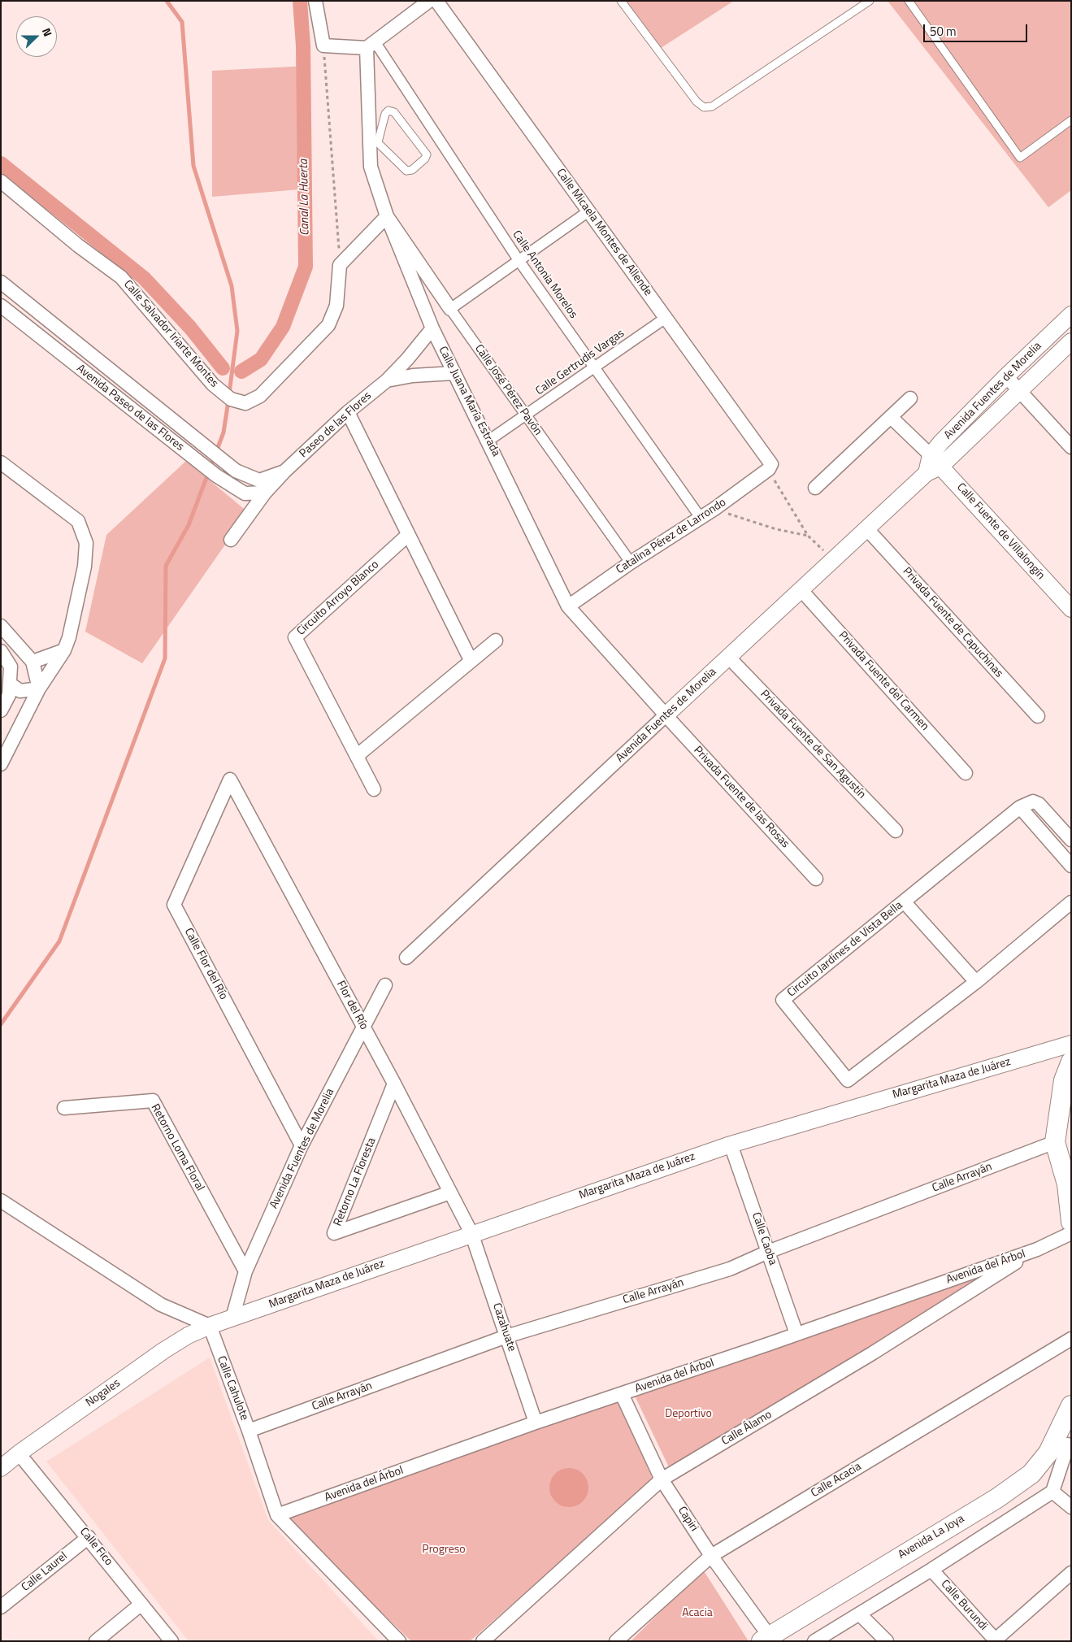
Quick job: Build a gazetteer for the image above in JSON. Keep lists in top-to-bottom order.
{
  "streets": {
    "main road": ["Avenida La Joya"],
    "street": [
      "Calle Micaela Montes de Allende",
      "Calle Antonia Morelos",
      "Calle Salvador Iriarte Montes",
      "Calle Gertrudis Vargas",
      "Calle José Pérez Pavón",
      "Avenida Fuentes de Morelia",
      "Calle Juana María Estrada",
      "Avenida Paseo de las Flores",
      "Paseo de las Flores",
      "Calle Fuente de Villalongín",
      "Catalina Pérez de Larrondo",
      "Circuito Arroyo Blanco",
      "Privada Fuente de Capuchinas",
      "Privada Fuente del Carmen",
      "Privada Fuente de San Agustín",
      "Privada Fuente de las Rosas",
      "Circuito Jardines de Vista Bella",
      "Calle Flor del Río",
      "Flor del Río",
      "Margarita Maza de Juárez",
      "Retorno Loma Floral",
      "Calle Arrayán",
      "Retorno La Floresta",
      "Calle Caoba",
      "Avenida del Árbol",
      "Cazahuate",
      "Calle Cahulote",
      "Nogales",
      "Calle Álamo",
      "Calle Acacia",
      "Capiri",
      "Calle Fico",
      "Calle Laurel",
      "Calle Burundi"
    ]
  },
  "crossings": [
    ["Calle Micaela Montes de Allende", "Calle Gertrudis Vargas"],
    ["Calle Micaela Montes de Allende", "Catalina Pérez de Larrondo"],
    ["Calle Antonia Morelos", "Calle Gertrudis Vargas"],
    ["Calle Antonia Morelos", "Calle Juana María Estrada"],
    ["Calle Antonia Morelos", "Catalina Pérez de Larrondo"],
    ["Calle Gertrudis Vargas", "Calle José Pérez Pavón"],
    ["Calle Gertrudis Vargas", "Calle Juana María Estrada"],
    ["Calle José Pérez Pavón", "Calle Juana María Estrada"],
    ["Calle José Pérez Pavón", "Catalina Pérez de Larrondo"],
    ["Avenida Fuentes de Morelia", "Calle Juana María Estrada"],
    ["Avenida Fuentes de Morelia", "Calle Fuente de Villalongín"],
    ["Avenida Fuentes de Morelia", "Privada Fuente de Capuchinas"],
    ["Avenida Fuentes de Morelia", "Privada Fuente del Carmen"],
    ["Avenida Fuentes de Morelia", "Privada Fuente de San Agustín"],
    ["Avenida Fuentes de Morelia", "Privada Fuente de las Rosas"],
    ["Avenida Fuentes de Morelia", "Calle Flor del Río"],
    ["Avenida Fuentes de Morelia", "Flor del Río"],
    ["Avenida Fuentes de Morelia", "Margarita Maza de Juárez"],
    ["Avenida Fuentes de Morelia", "Retorno Loma Floral"],
    ["Calle Juana María Estrada", "Paseo de las Flores"],
    ["Calle Juana María Estrada", "Catalina Pérez de Larrondo"],
    ["Calle Juana María Estrada", "Privada Fuente de las Rosas"],
    ["Avenida Paseo de las Flores", "Paseo de las Flores"],
    ["Calle Flor del Río", "Flor del Río"],
    ["Flor del Río", "Margarita Maza de Juárez"],
    ["Flor del Río", "Retorno La Floresta"],
    ["Flor del Río", "Cazahuate"],
    ["Margarita Maza de Juárez", "Calle Caoba"],
    ["Margarita Maza de Juárez", "Cazahuate"],
    ["Margarita Maza de Juárez", "Calle Cahulote"],
    ["Margarita Maza de Juárez", "Nogales"],
    ["Calle Arrayán", "Calle Caoba"],
    ["Calle Arrayán", "Cazahuate"],
    ["Calle Arrayán", "Calle Cahulote"],
    ["Calle Caoba", "Avenida del Árbol"],
    ["Avenida del Árbol", "Cazahuate"],
    ["Avenida del Árbol", "Calle Cahulote"],
    ["Avenida del Árbol", "Calle Álamo"],
    ["Avenida del Árbol", "Capiri"],
    ["Calle Cahulote", "Nogales"],
    ["Nogales", "Calle Fico"],
    ["Calle Álamo", "Capiri"],
    ["Calle Acacia", "Capiri"],
    ["Capiri", "Avenida La Joya"],
    ["Calle Fico", "Calle Laurel"]
  ],
  "water": ["Canal La Huerta"],
  "parks": ["Deportivo", "Progreso", "Acacia"],
  "scale_bar": "50 m",
  "north": "right"
}
